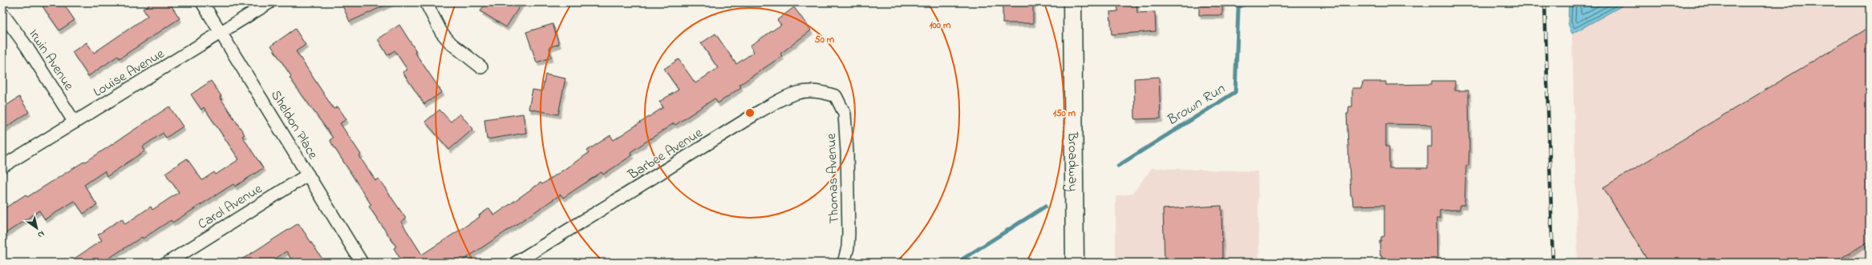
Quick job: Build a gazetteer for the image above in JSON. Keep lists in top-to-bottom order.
{
  "streets": {
    "main road": ["Broadway"],
    "street": [
      "Irwin Avenue",
      "Louise Avenue",
      "Sheldon Place",
      "Barbee Avenue",
      "Thomas Avenue",
      "Carol Avenue"
    ]
  },
  "crossings": [
    ["Irwin Avenue", "Louise Avenue"],
    ["Louise Avenue", "Sheldon Place"],
    ["Sheldon Place", "Carol Avenue"],
    ["Barbee Avenue", "Thomas Avenue"]
  ],
  "water": ["Brown Run"],
  "north": "bottom right",
  "rings": ["100 m", "50 m", "150 m"]
}
